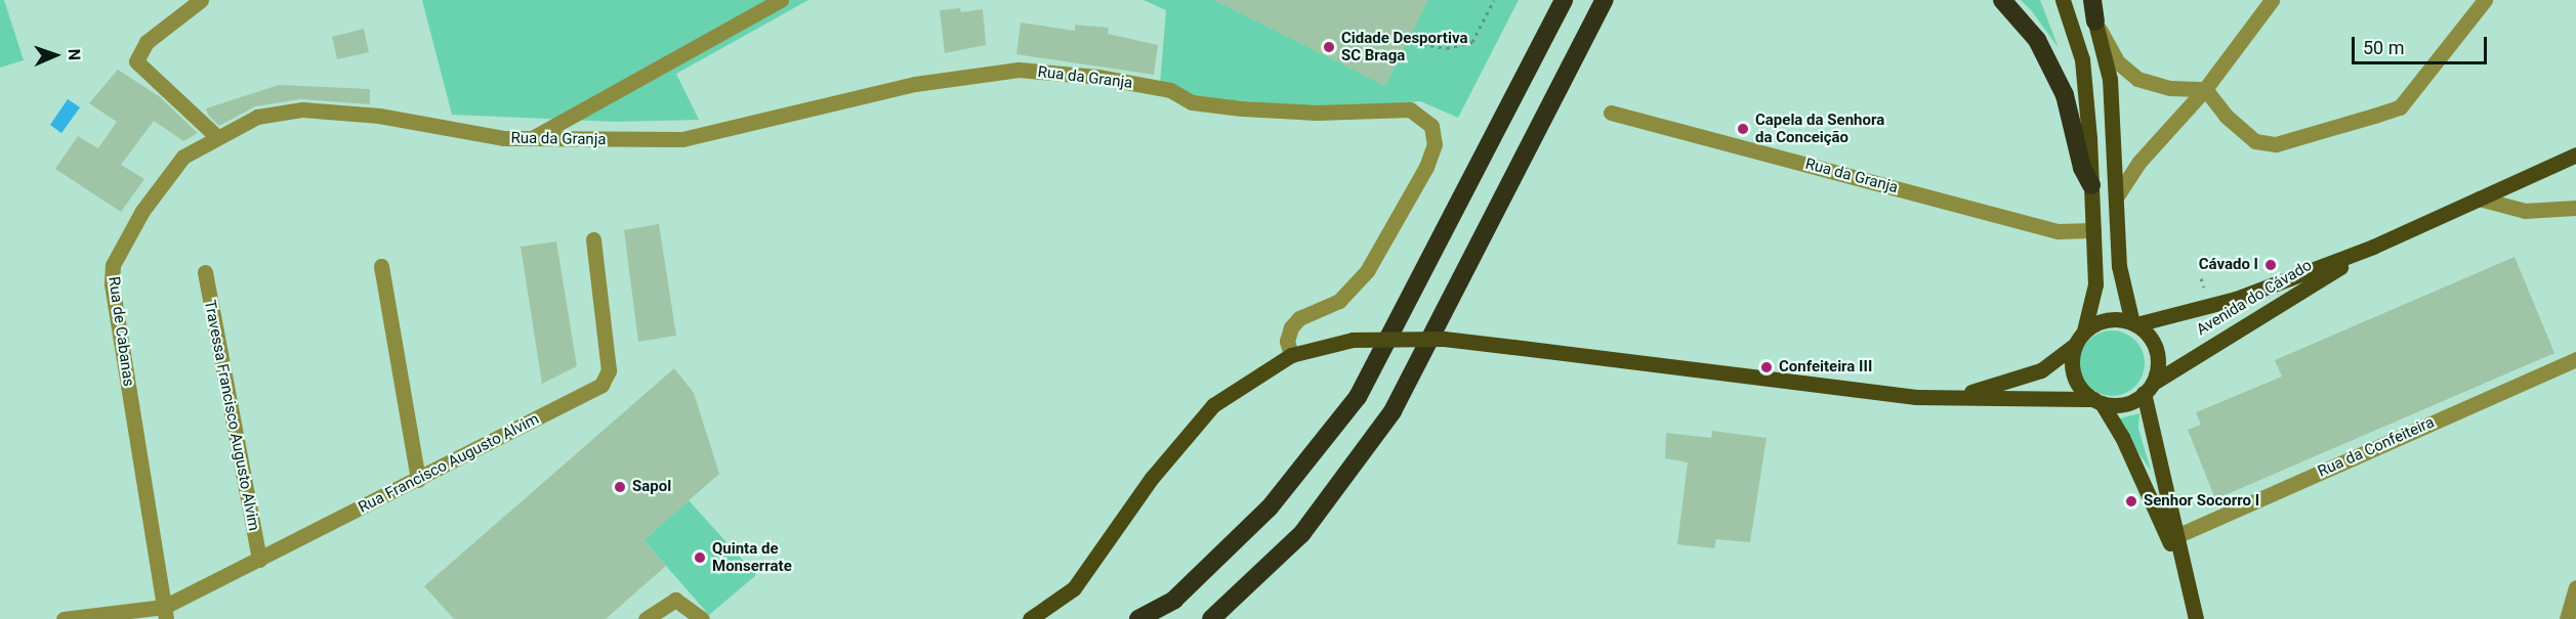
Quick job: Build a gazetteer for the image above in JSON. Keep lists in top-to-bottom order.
{
  "streets": {
    "main road": ["Avenida do Cávado"],
    "street": [
      "Rua da Granja",
      "Rua de Cabanas",
      "Travessa Francisco Augusto Alvim",
      "Rua da Confeiteira",
      "Rua Francisco Augusto Alvim"
    ]
  },
  "crossings": [
    ["Rua da Granja", "Rua de Cabanas"],
    ["Rua de Cabanas", "Rua Francisco Augusto Alvim"],
    ["Travessa Francisco Augusto Alvim", "Rua Francisco Augusto Alvim"]
  ],
  "places": [
    "Cidade Desportiva SC Braga",
    "Capela da Senhora da Conceição",
    "Cávado I",
    "Confeiteira III",
    "Sapol",
    "Senhor Socorro I",
    "Quinta de Monserrate"
  ],
  "scale_bar": "50 m",
  "north": "right"
}
